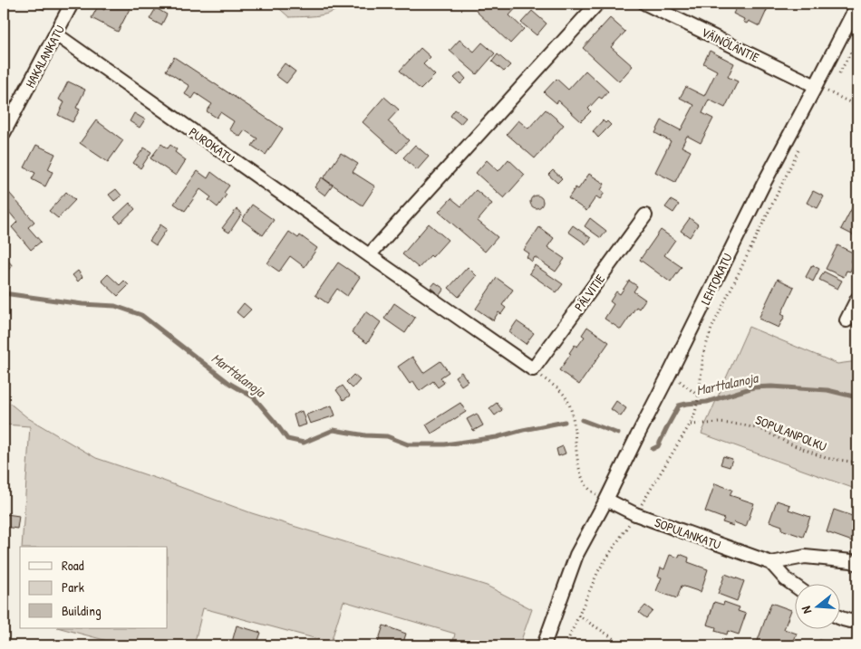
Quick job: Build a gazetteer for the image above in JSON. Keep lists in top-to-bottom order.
{
  "streets": {
    "street": [
      "VÄINÖLÄNTIE",
      "HAKALANKATU",
      "PUROKATU",
      "LEHTOKATU",
      "PÄLVITIE",
      "SOPULANKATU"
    ],
    "path": ["SOPULANPOLKU"]
  },
  "crossings": [
    ["VÄINÖLÄNTIE", "LEHTOKATU"],
    ["HAKALANKATU", "PUROKATU"],
    ["PUROKATU", "PÄLVITIE"],
    ["LEHTOKATU", "SOPULANKATU"]
  ],
  "water": ["Marttalanoja"],
  "legend": ["Road", "Park", "Building"],
  "north": "left"
}
